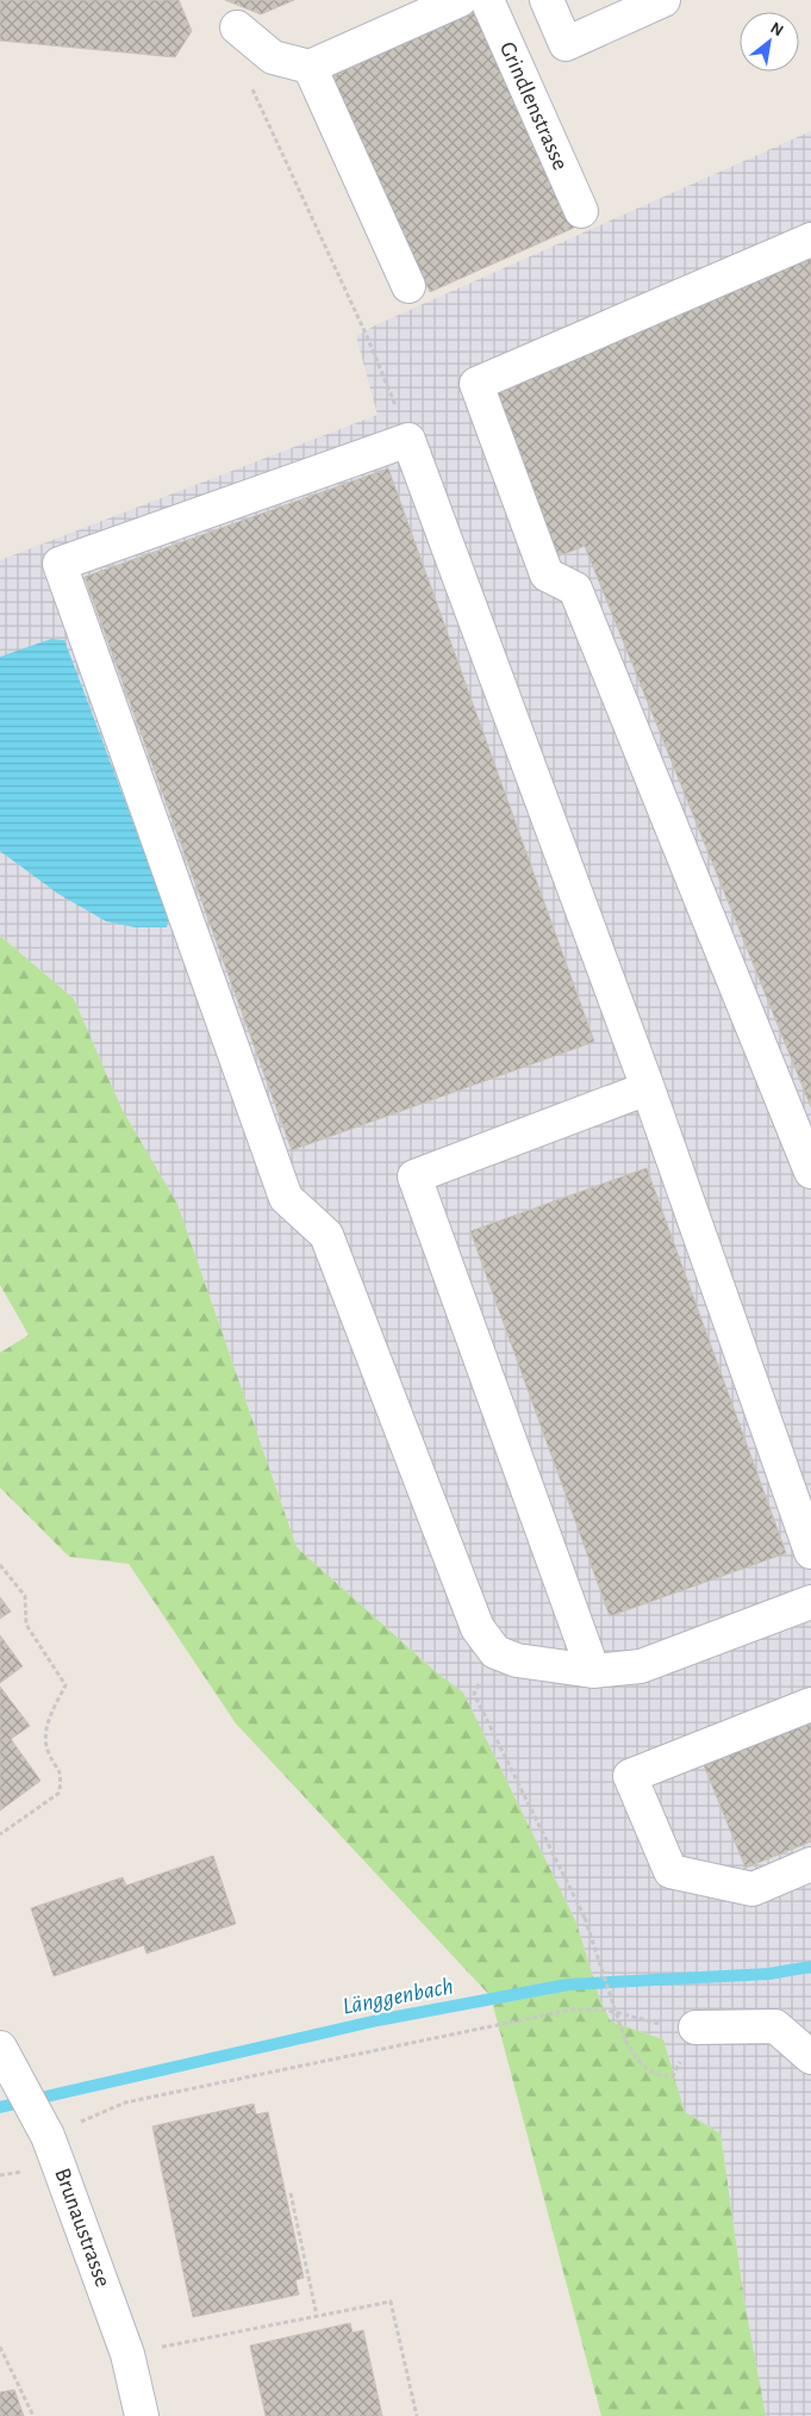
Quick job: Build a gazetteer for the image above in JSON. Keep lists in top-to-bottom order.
{
  "streets": {
    "street": ["Grindlenstrasse", "Brunaustrasse"]
  },
  "water": ["Länggenbach"],
  "north": "top right"
}
